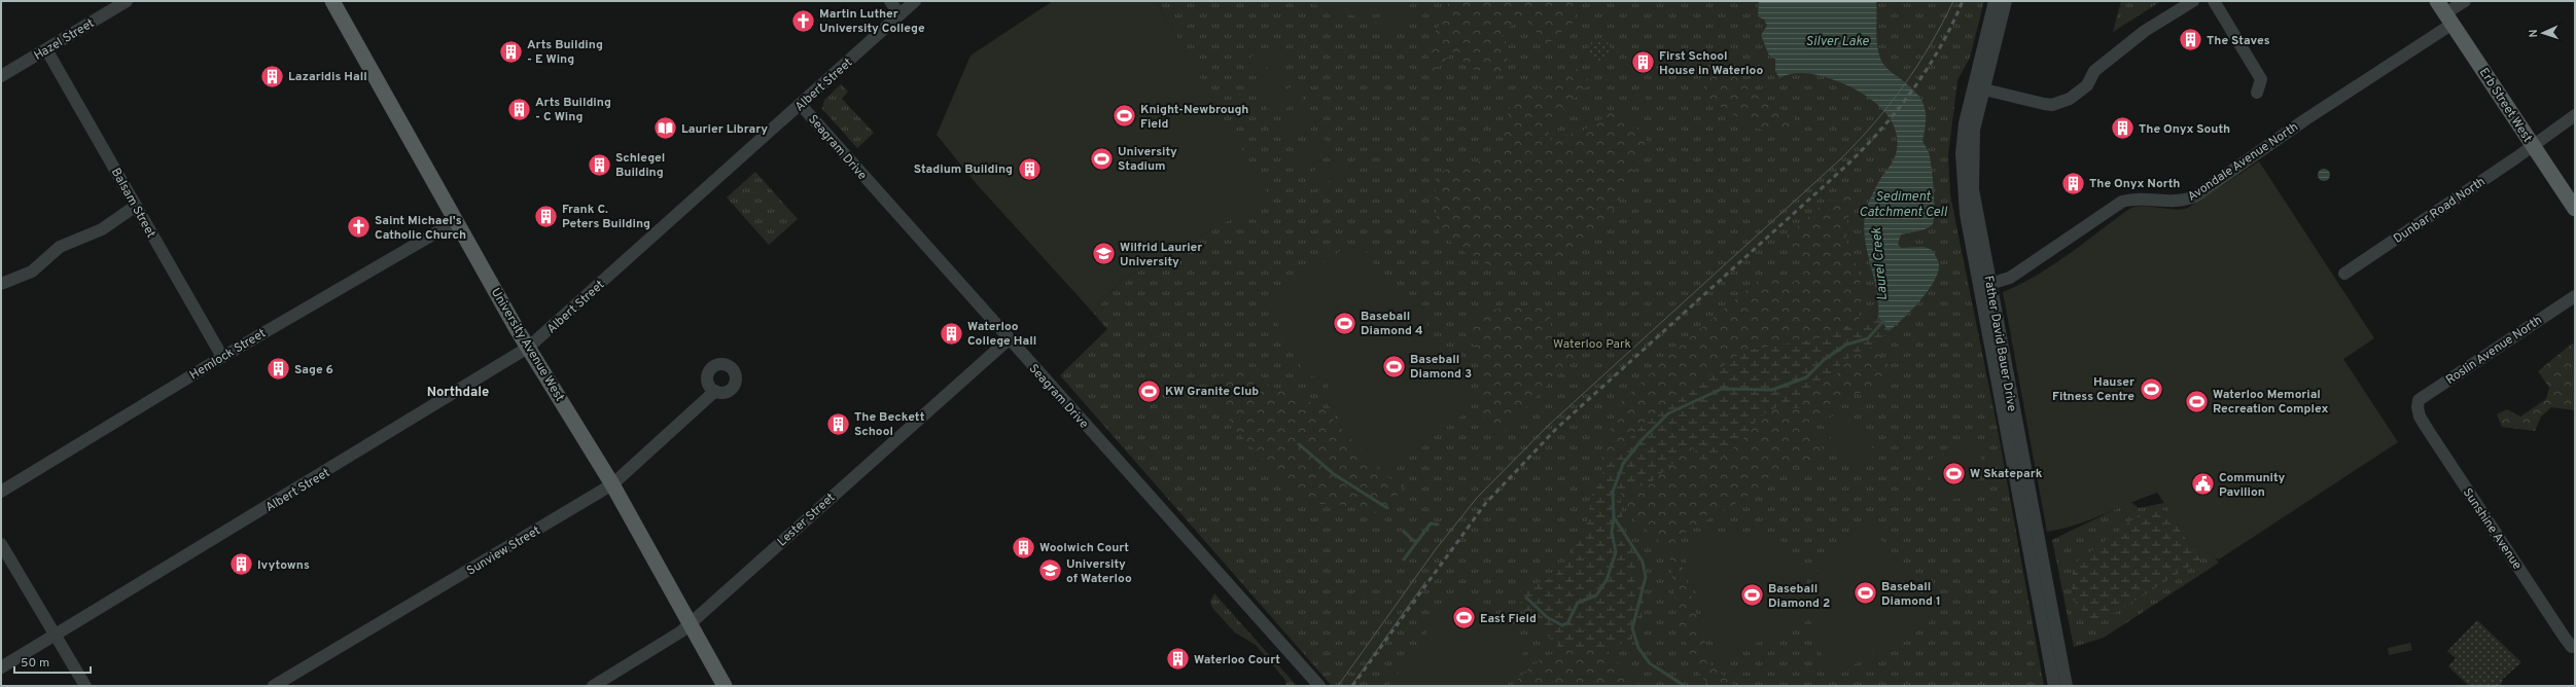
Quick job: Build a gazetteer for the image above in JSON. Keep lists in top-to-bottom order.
{
  "streets": {
    "main road": ["Erb Street West", "University Avenue West"],
    "street": [
      "Hazel Street",
      "Albert Street",
      "Seagram Drive",
      "Avondale Avenue North",
      "Balsam Street",
      "Dunbar Road North",
      "Father David Bauer Drive",
      "Roslin Avenue North",
      "Hemlock Street",
      "Lester Street",
      "Sunshine Avenue",
      "Sunview Street"
    ]
  },
  "crossings": [
    ["Hazel Street", "Balsam Street"],
    ["Albert Street", "Seagram Drive"],
    ["Albert Street", "University Avenue West"],
    ["Erb Street West", "Avondale Avenue North"],
    ["Erb Street West", "Dunbar Road North"],
    ["Seagram Drive", "Lester Street"],
    ["Avondale Avenue North", "Father David Bauer Drive"],
    ["Balsam Street", "Hemlock Street"],
    ["University Avenue West", "Hemlock Street"],
    ["University Avenue West", "Lester Street"],
    ["University Avenue West", "Sunview Street"],
    ["Roslin Avenue North", "Sunshine Avenue"]
  ],
  "districts": ["Northdale"],
  "water": ["Silver Lake", "Sediment Catchment Cell", "Laurel Creek"],
  "parks": ["Waterloo Park"],
  "places": {
    "church": ["Martin Luther University College", "Saint Michael's Catholic Church"],
    "building": [
      "The Staves",
      "Arts Building - E Wing",
      "First School House in Waterloo",
      "Lazaridis Hall",
      "Arts Building - C Wing",
      "The Onyx South",
      "Schlegel Building",
      "Stadium Building",
      "The Onyx North",
      "Frank C. Peters Building",
      "Waterloo College Hall",
      "Sage 6",
      "The Beckett School",
      "Woolwich Court",
      "Ivytowns",
      "Waterloo Court"
    ],
    "sports": [
      "Knight-Newbrough Field",
      "University Stadium",
      "Baseball Diamond 4",
      "Baseball Diamond 3",
      "Hauser Fitness Centre",
      "KW Granite Club",
      "Waterloo Memorial Recreation Complex",
      "W Skatepark",
      "Baseball Diamond 1",
      "Baseball Diamond 2",
      "East Field"
    ],
    "library": ["Laurier Library"],
    "school or university": ["Wilfrid Laurier University", "University of Waterloo"],
    "public building": ["Community Pavilion"]
  },
  "scale_bar": "50 m",
  "north": "left"
}
